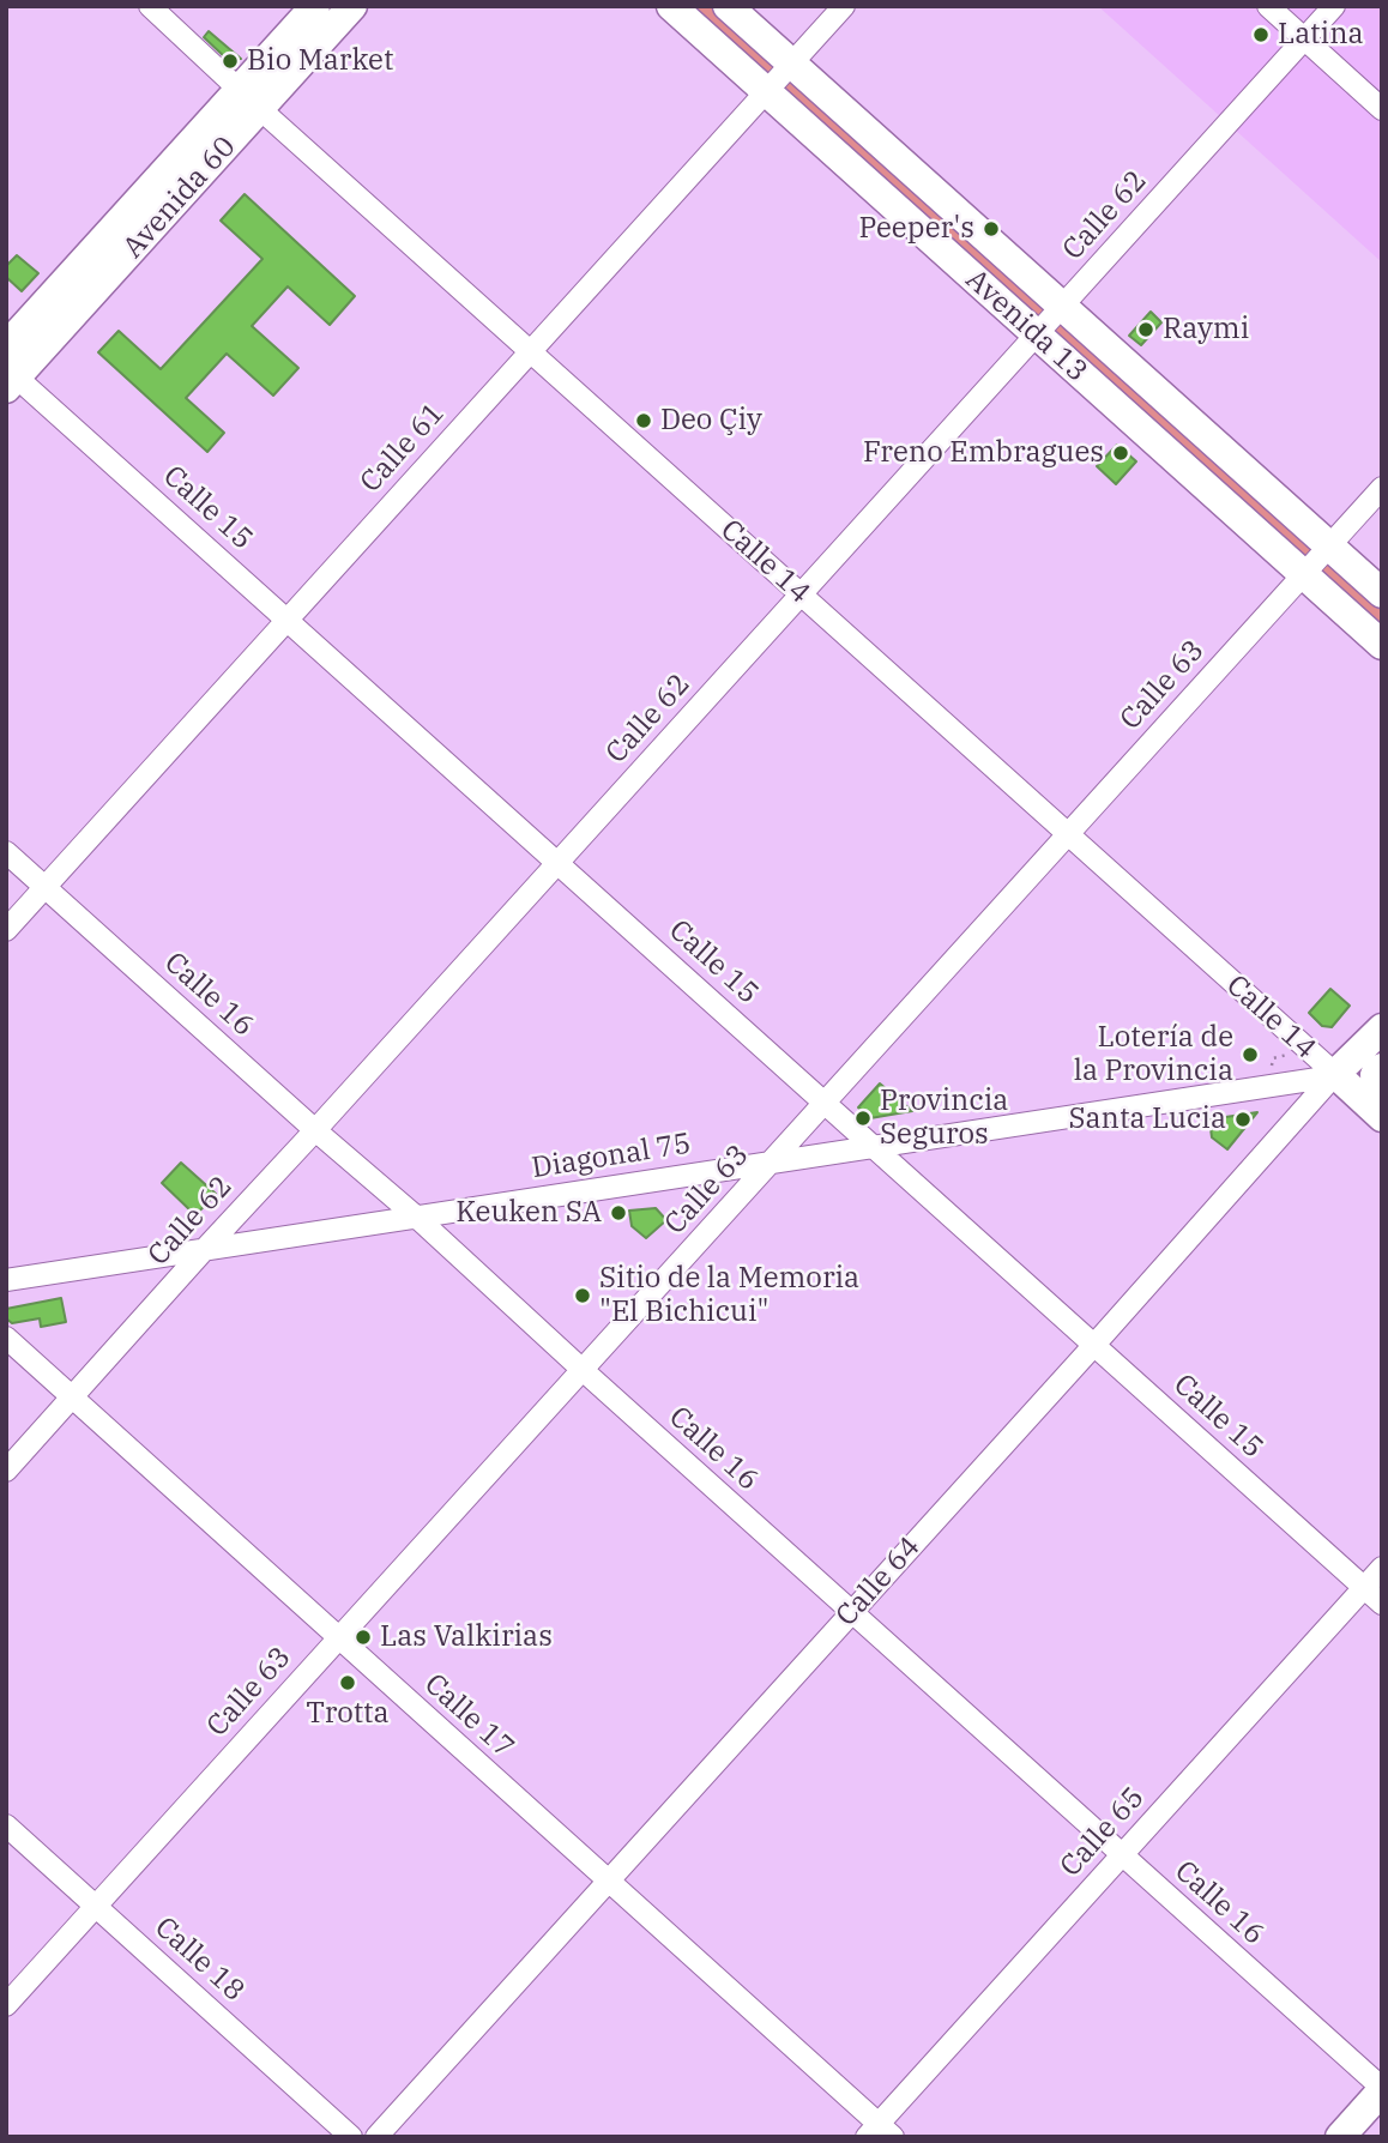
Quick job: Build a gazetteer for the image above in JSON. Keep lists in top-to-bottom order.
{
  "streets": {
    "main road": [
      "Avenida 60",
      "Avenida 13",
      "Calle 14",
      "Calle 64"
    ],
    "street": [
      "Calle 62",
      "Calle 61",
      "Calle 15",
      "Calle 63",
      "Calle 16",
      "Diagonal 75",
      "Calle 17",
      "Calle 65",
      "Calle 18"
    ]
  },
  "crossings": [
    ["Avenida 60", "Calle 15"],
    ["Avenida 60", "Calle 14"],
    ["Calle 62", "Avenida 13"],
    ["Calle 62", "Calle 15"],
    ["Calle 62", "Calle 14"],
    ["Calle 62", "Calle 16"],
    ["Calle 62", "Diagonal 75"],
    ["Calle 62", "Calle 17"],
    ["Avenida 13", "Calle 61"],
    ["Avenida 13", "Calle 63"],
    ["Calle 61", "Calle 15"],
    ["Calle 61", "Calle 14"],
    ["Calle 61", "Calle 16"],
    ["Calle 15", "Calle 63"],
    ["Calle 15", "Diagonal 75"],
    ["Calle 15", "Calle 64"],
    ["Calle 15", "Calle 65"],
    ["Calle 14", "Calle 63"],
    ["Calle 14", "Diagonal 75"],
    ["Calle 14", "Calle 64"],
    ["Calle 63", "Calle 16"],
    ["Calle 63", "Diagonal 75"],
    ["Calle 63", "Calle 17"],
    ["Calle 63", "Calle 18"],
    ["Calle 16", "Diagonal 75"],
    ["Calle 16", "Calle 64"],
    ["Calle 16", "Calle 65"],
    ["Diagonal 75", "Calle 64"],
    ["Calle 64", "Calle 17"],
    ["Calle 17", "Calle 65"]
  ],
  "places": [
    "Latina",
    "Bio Market",
    "Peeper's",
    "Raymi",
    "Deo Çiy",
    "Freno Embragues",
    "Lotería de la Provincia",
    "Provincia Seguros",
    "Santa Lucia",
    "Keuken SA",
    "Sitio de la Memoria \"El Bichicui\"",
    "Las Valkirias",
    "Trotta"
  ]
}
